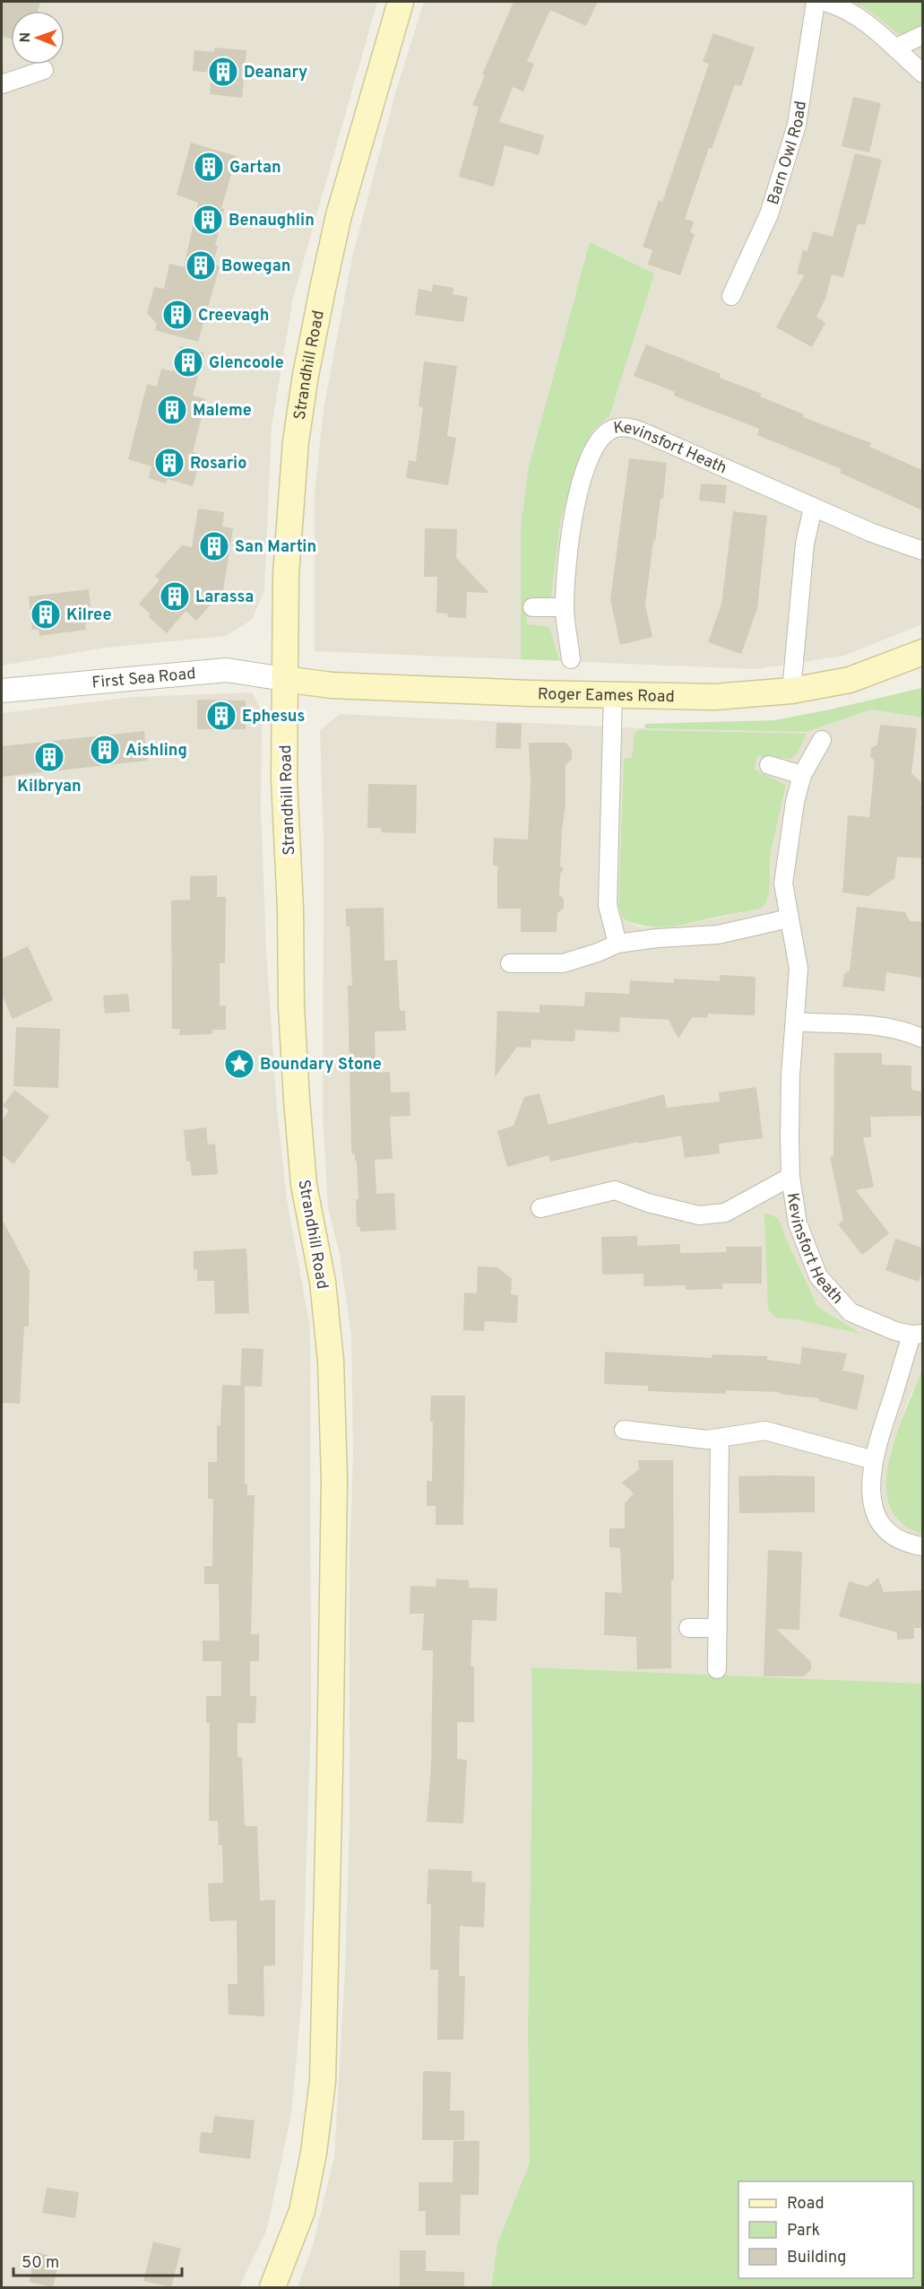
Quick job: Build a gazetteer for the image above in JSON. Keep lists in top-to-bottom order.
{
  "streets": {
    "main road": ["Strandhill Road", "Roger Eames Road"],
    "street": ["Barn Owl Road", "Kevinsfort Heath", "First Sea Road"]
  },
  "crossings": [
    ["Strandhill Road", "First Sea Road"],
    ["Strandhill Road", "Roger Eames Road"],
    ["First Sea Road", "Roger Eames Road"]
  ],
  "places": {
    "building": [
      "Deanary",
      "Gartan",
      "Benaughlin",
      "Bowegan",
      "Creevagh",
      "Glencoole",
      "Maleme",
      "Rosario",
      "San Martin",
      "Larassa",
      "Kilree",
      "Ephesus",
      "Aishling",
      "Kilbryan"
    ],
    "place": ["Boundary Stone"]
  },
  "legend": ["Road", "Park", "Building"],
  "scale_bar": "50 m",
  "north": "left"
}
